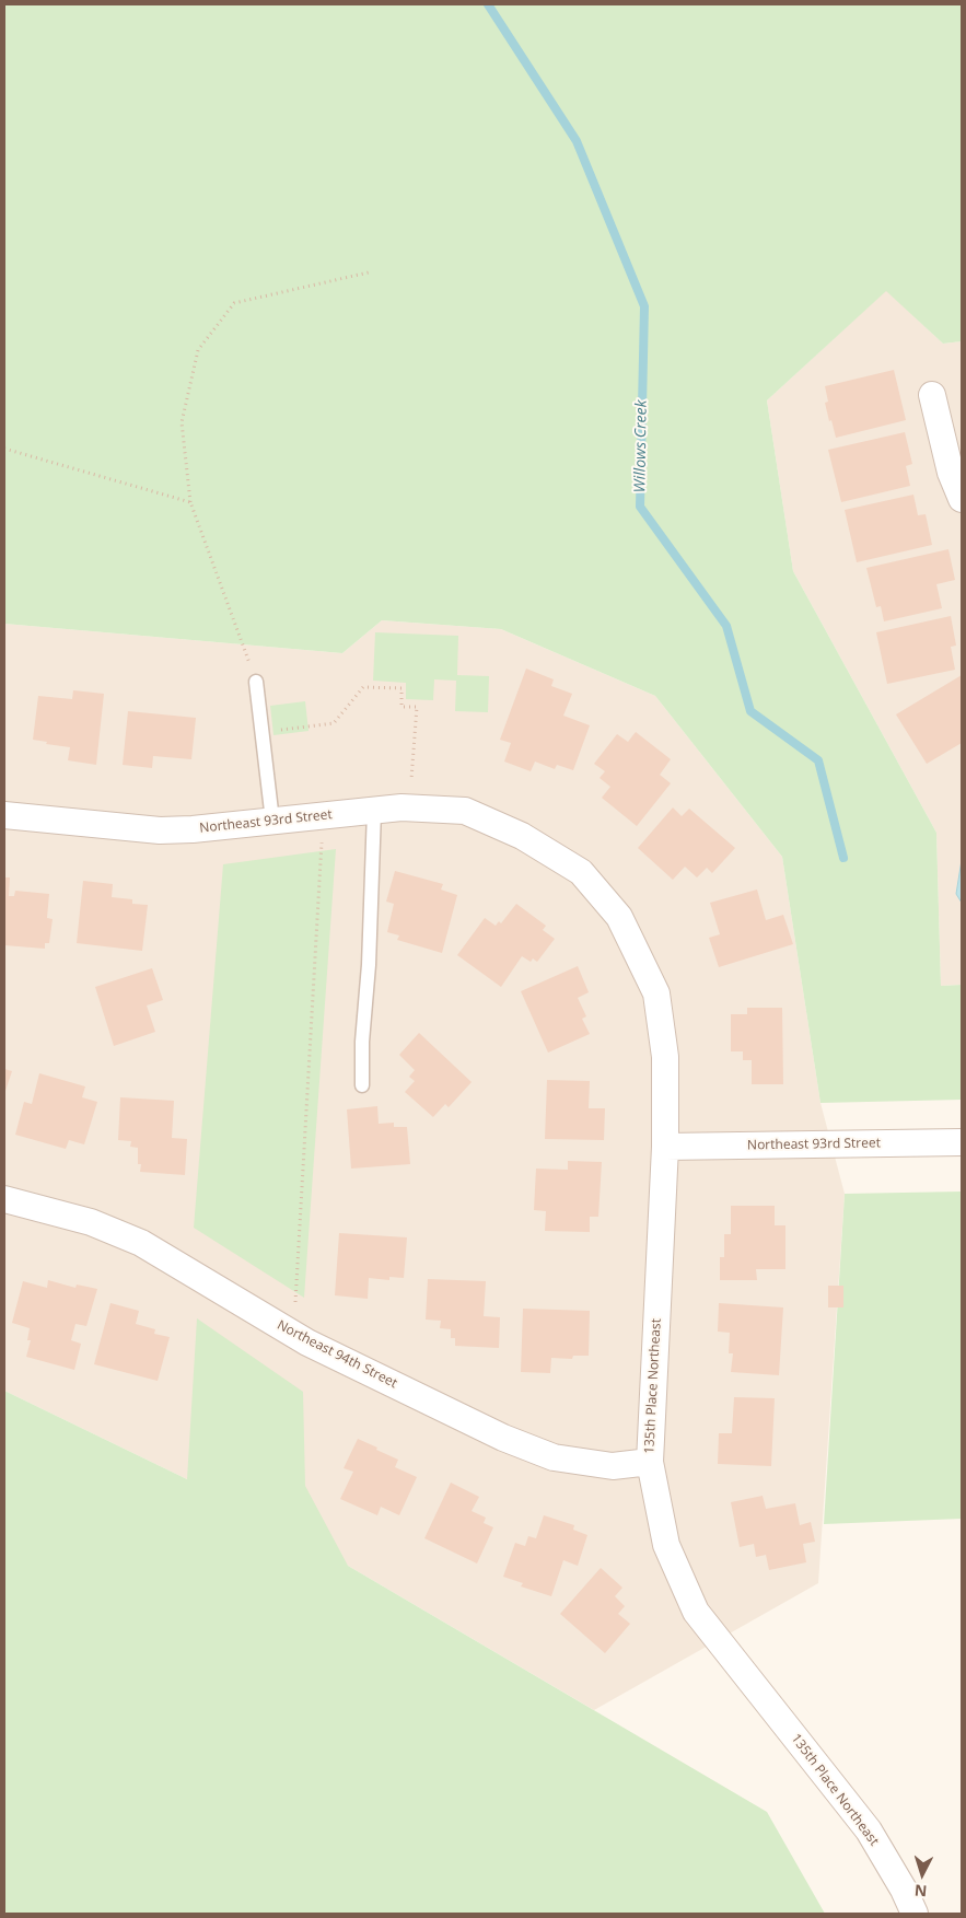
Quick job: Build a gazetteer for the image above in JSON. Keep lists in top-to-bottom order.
{
  "streets": {
    "street": ["Northeast 93rd Street", "Northeast 94th Street", "135th Place Northeast"]
  },
  "crossings": [
    ["Northeast 93rd Street", "135th Place Northeast"],
    ["Northeast 94th Street", "135th Place Northeast"]
  ],
  "water": ["Willows Creek"],
  "north": "bottom"
}
